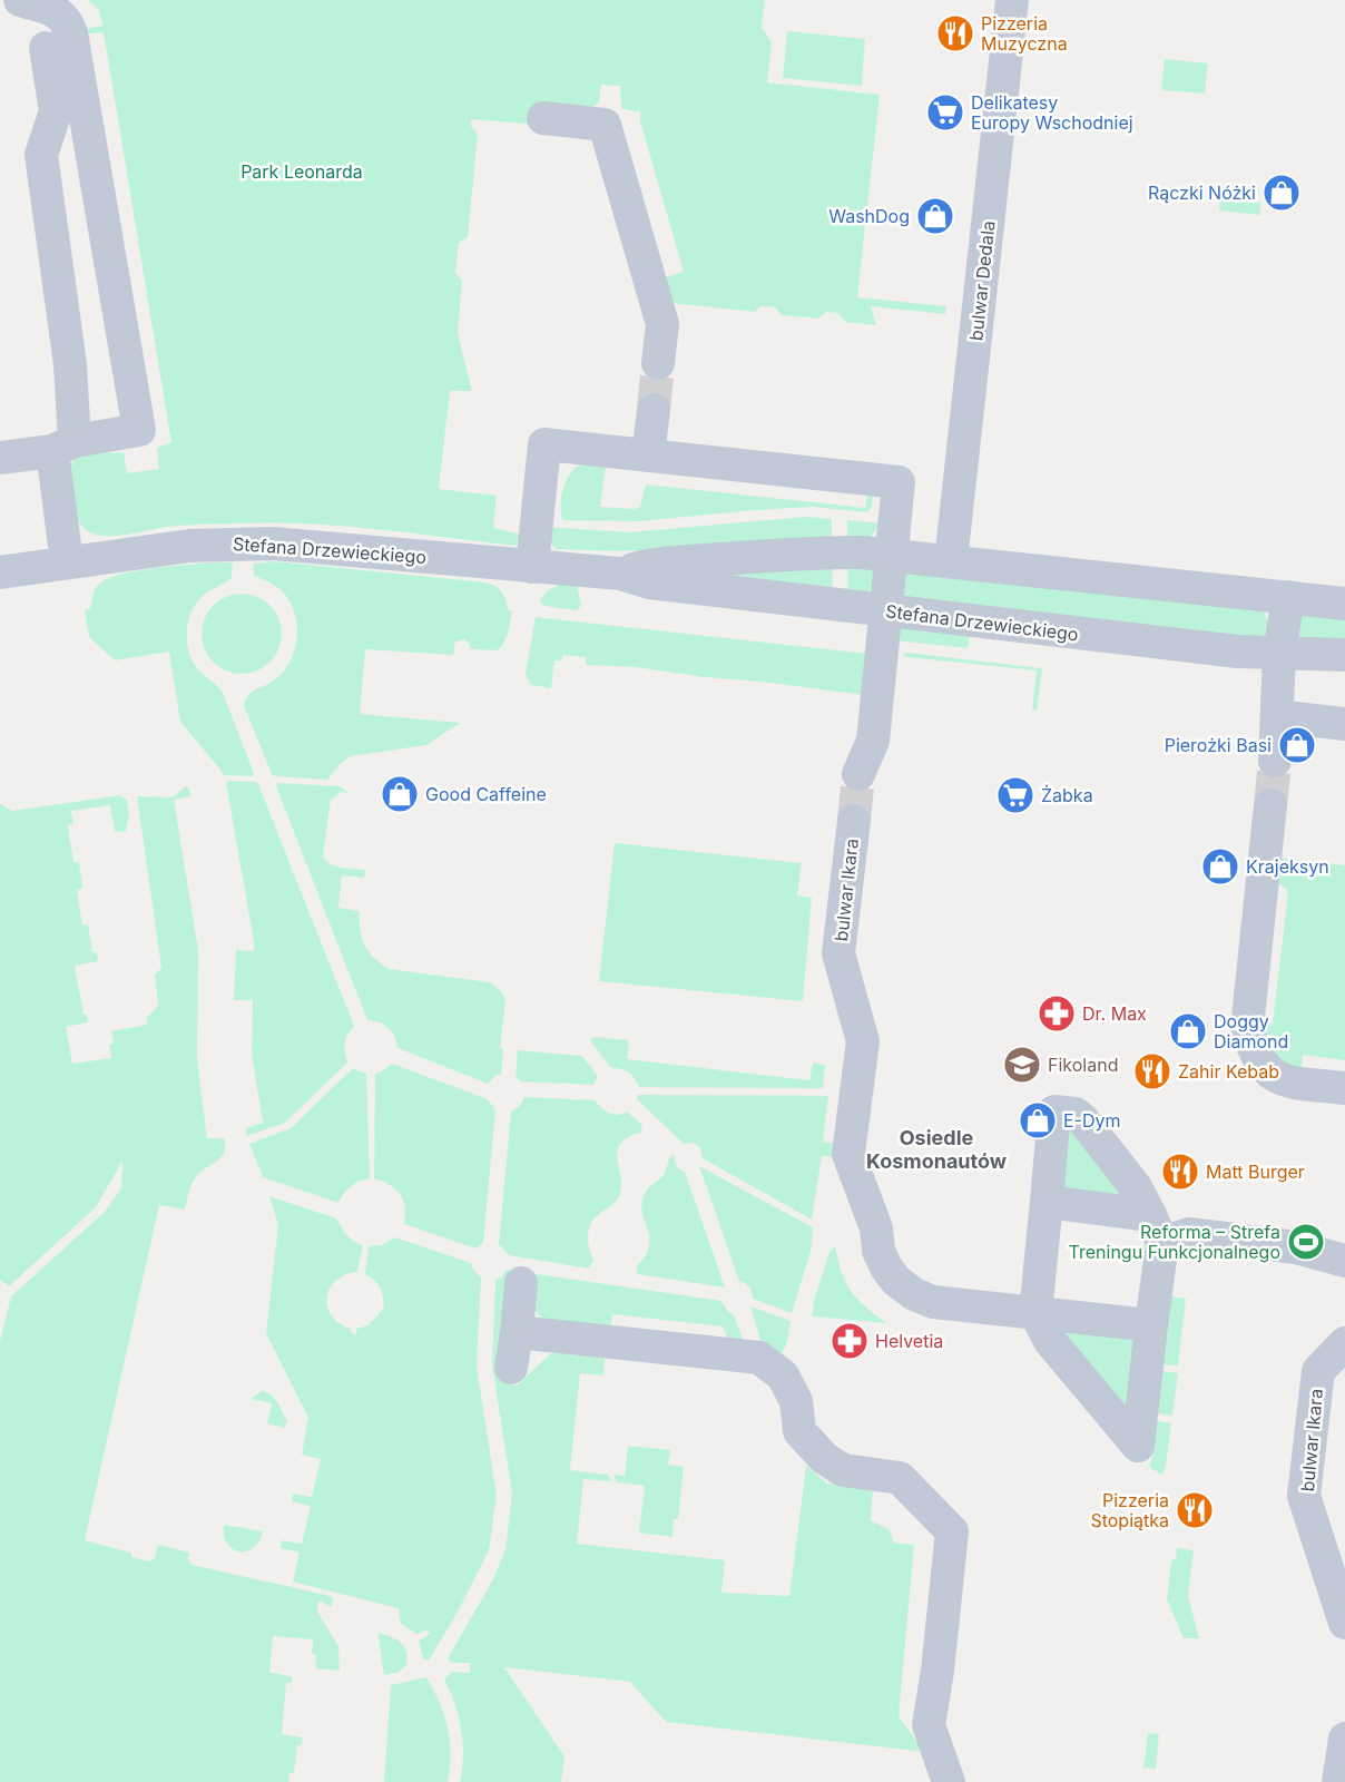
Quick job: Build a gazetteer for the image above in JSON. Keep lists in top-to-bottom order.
{
  "streets": {
    "street": ["bulwar Dedala", "Stefana Drzewieckiego", "bulwar Ikara"]
  },
  "crossings": [
    ["bulwar Dedala", "Stefana Drzewieckiego"]
  ],
  "districts": ["Osiedle Kosmonautów"],
  "parks": ["Park Leonarda"],
  "places": {
    "restaurant": [
      "Pizzeria Muzyczna",
      "Zahir Kebab",
      "Matt Burger",
      "Pizzeria Stopiątka"
    ],
    "supermarket": ["Delikatesy Europy Wschodniej", "Żabka"],
    "shop": [
      "Rączki Nóżki",
      "WashDog",
      "Pierożki Basi",
      "Good Caffeine",
      "Krajeksyn",
      "Doggy Diamond",
      "E-Dym"
    ],
    "pharmacy": ["Dr. Max", "Helvetia"],
    "school or university": ["Fikoland"],
    "sports": ["Reforma – Strefa Treningu Funkcjonalnego"]
  }
}
